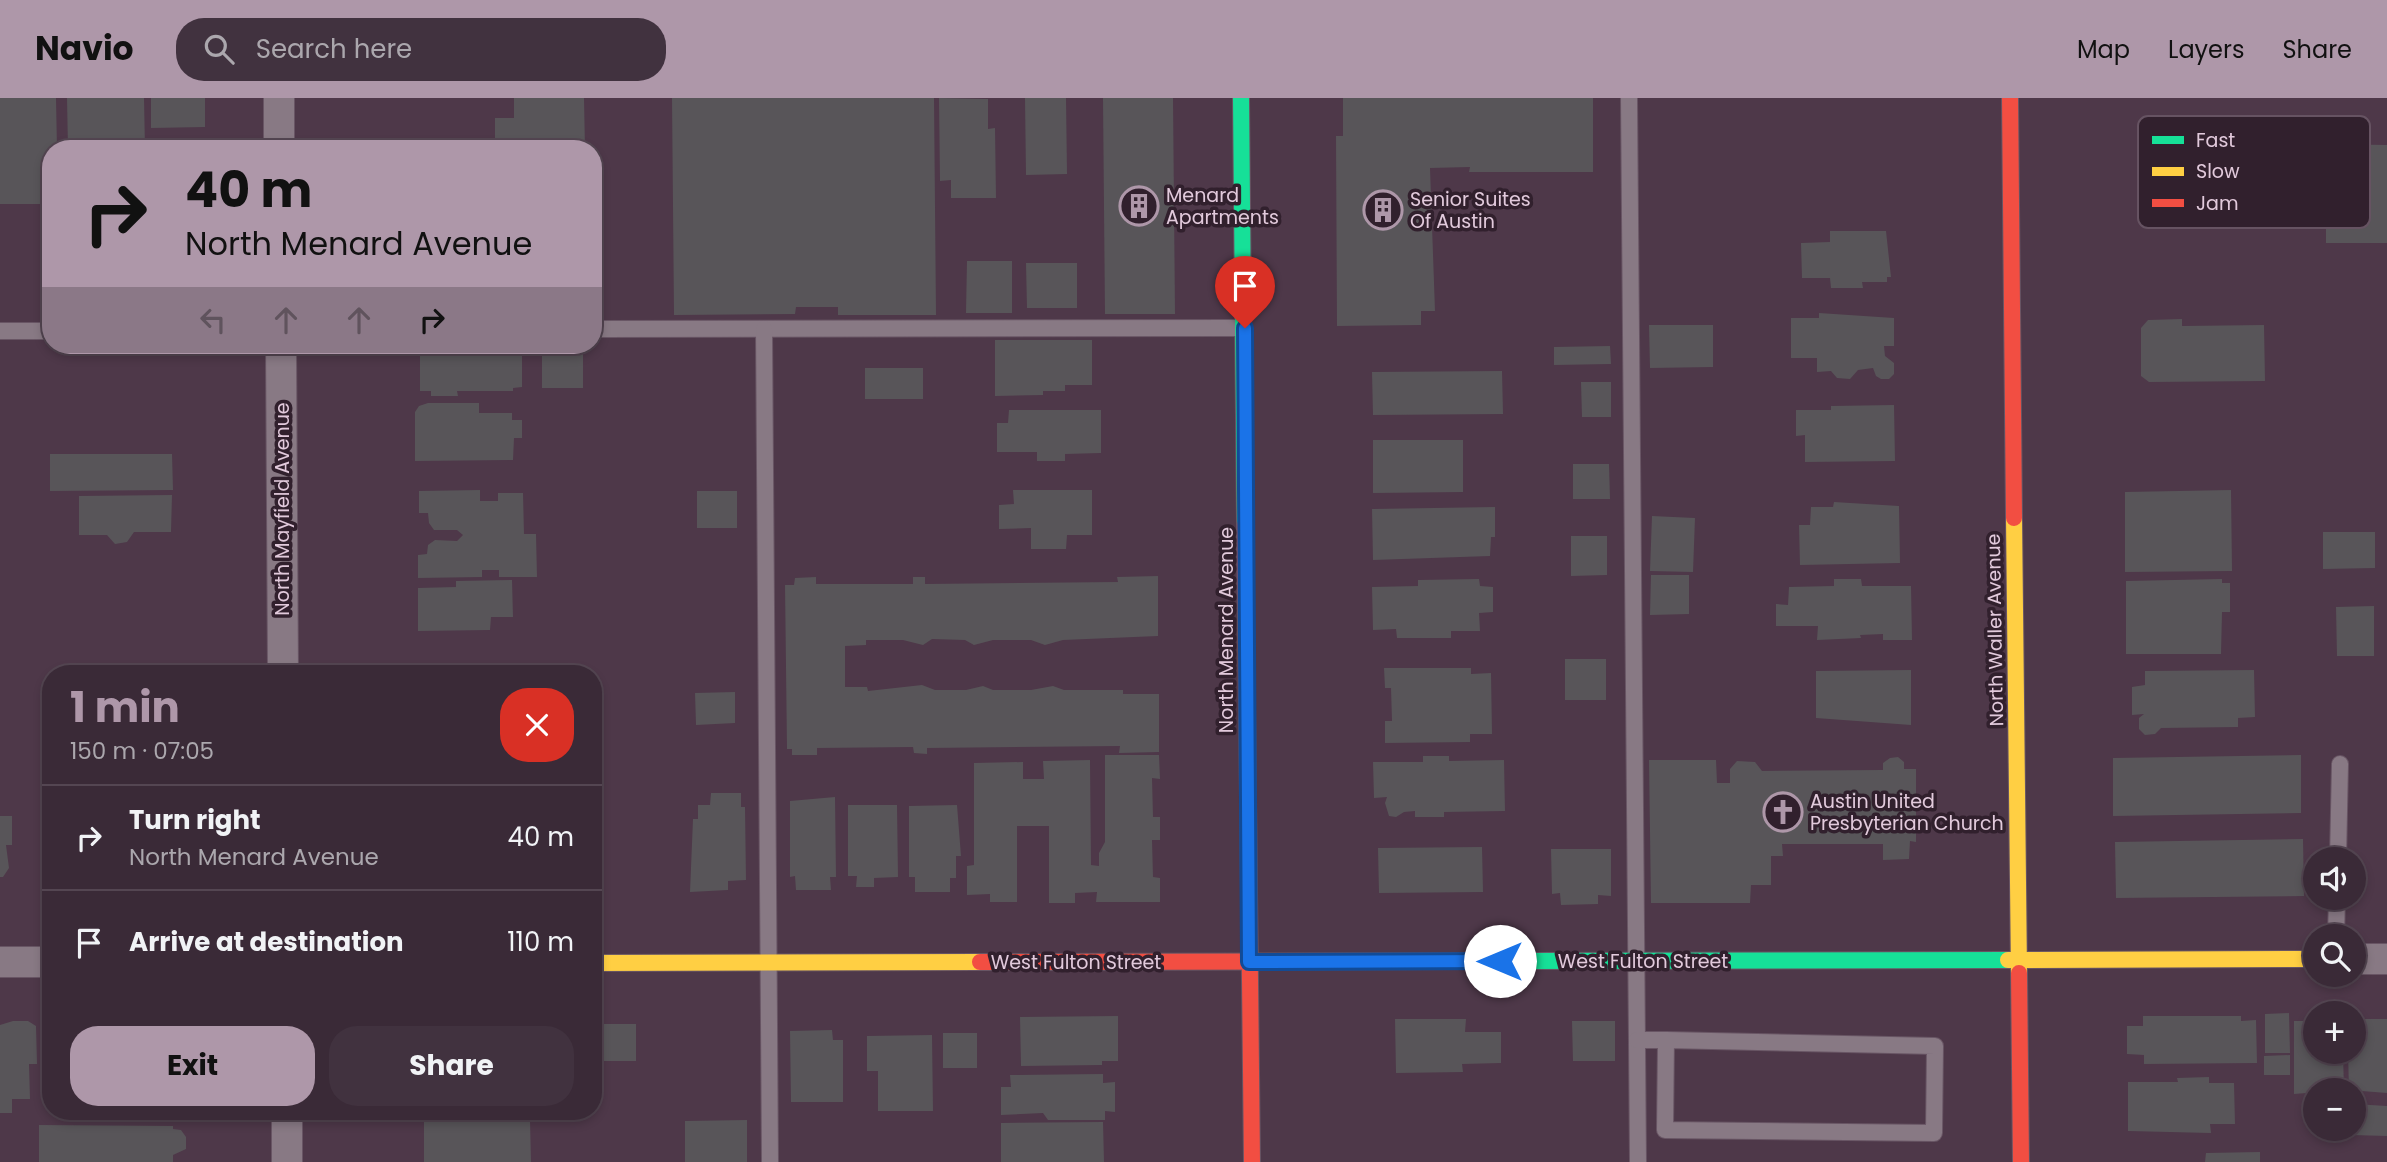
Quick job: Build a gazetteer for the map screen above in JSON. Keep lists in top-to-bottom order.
{
  "streets": {
    "street": [
      "North Mayfield Avenue",
      "North Menard Avenue",
      "North Waller Avenue",
      "West Fulton Street"
    ]
  },
  "crossings": [
    ["North Menard Avenue", "West Fulton Street"],
    ["North Waller Avenue", "West Fulton Street"]
  ],
  "places": {
    "building": ["Menard Apartments", "Senior Suites Of Austin"],
    "church": ["Austin United Presbyterian Church"]
  },
  "legend": ["Fast", "Slow", "Jam"],
  "page": {
    "header": "Navio",
    "search": "Search here",
    "nav": ["Map", "Layers", "Share"],
    "turn": ["40 m", "North Menard Avenue"],
    "heading": ["1 min", "150 m · 07:05"],
    "list": [
      {
        "name": "Turn right",
        "note": "North Menard Avenue",
        "value": "40 m"
      },
      {
        "name": "Arrive at destination",
        "value": "110 m"
      }
    ],
    "map_buttons": ["+", "−"],
    "buttons": ["Exit", "Share"]
  }
}
